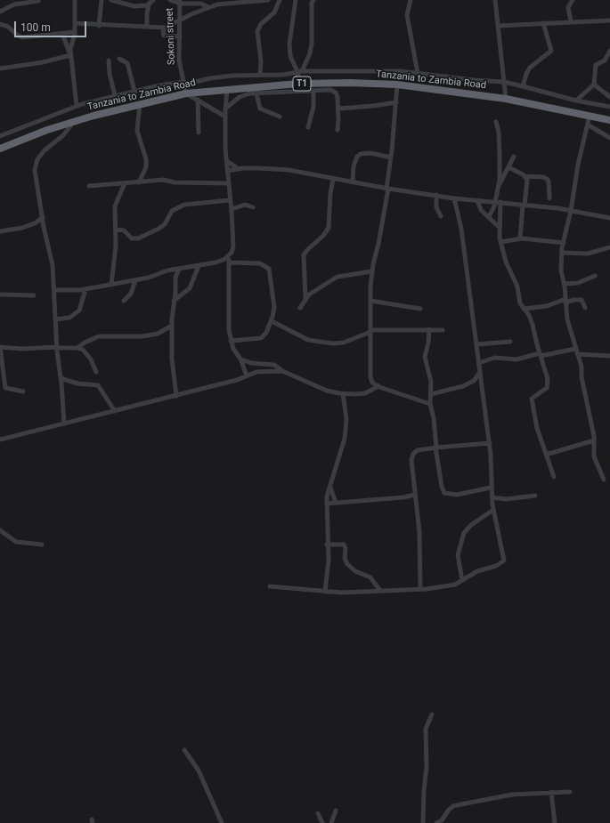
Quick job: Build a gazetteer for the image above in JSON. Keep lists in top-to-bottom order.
{
  "streets": {
    "highway": ["Tanzania to Zambia Road", "T1"],
    "street": ["Sokoni street"]
  },
  "crossings": [
    ["Sokoni street", "Tanzania to Zambia Road"]
  ],
  "scale_bar": "100 m"
}
